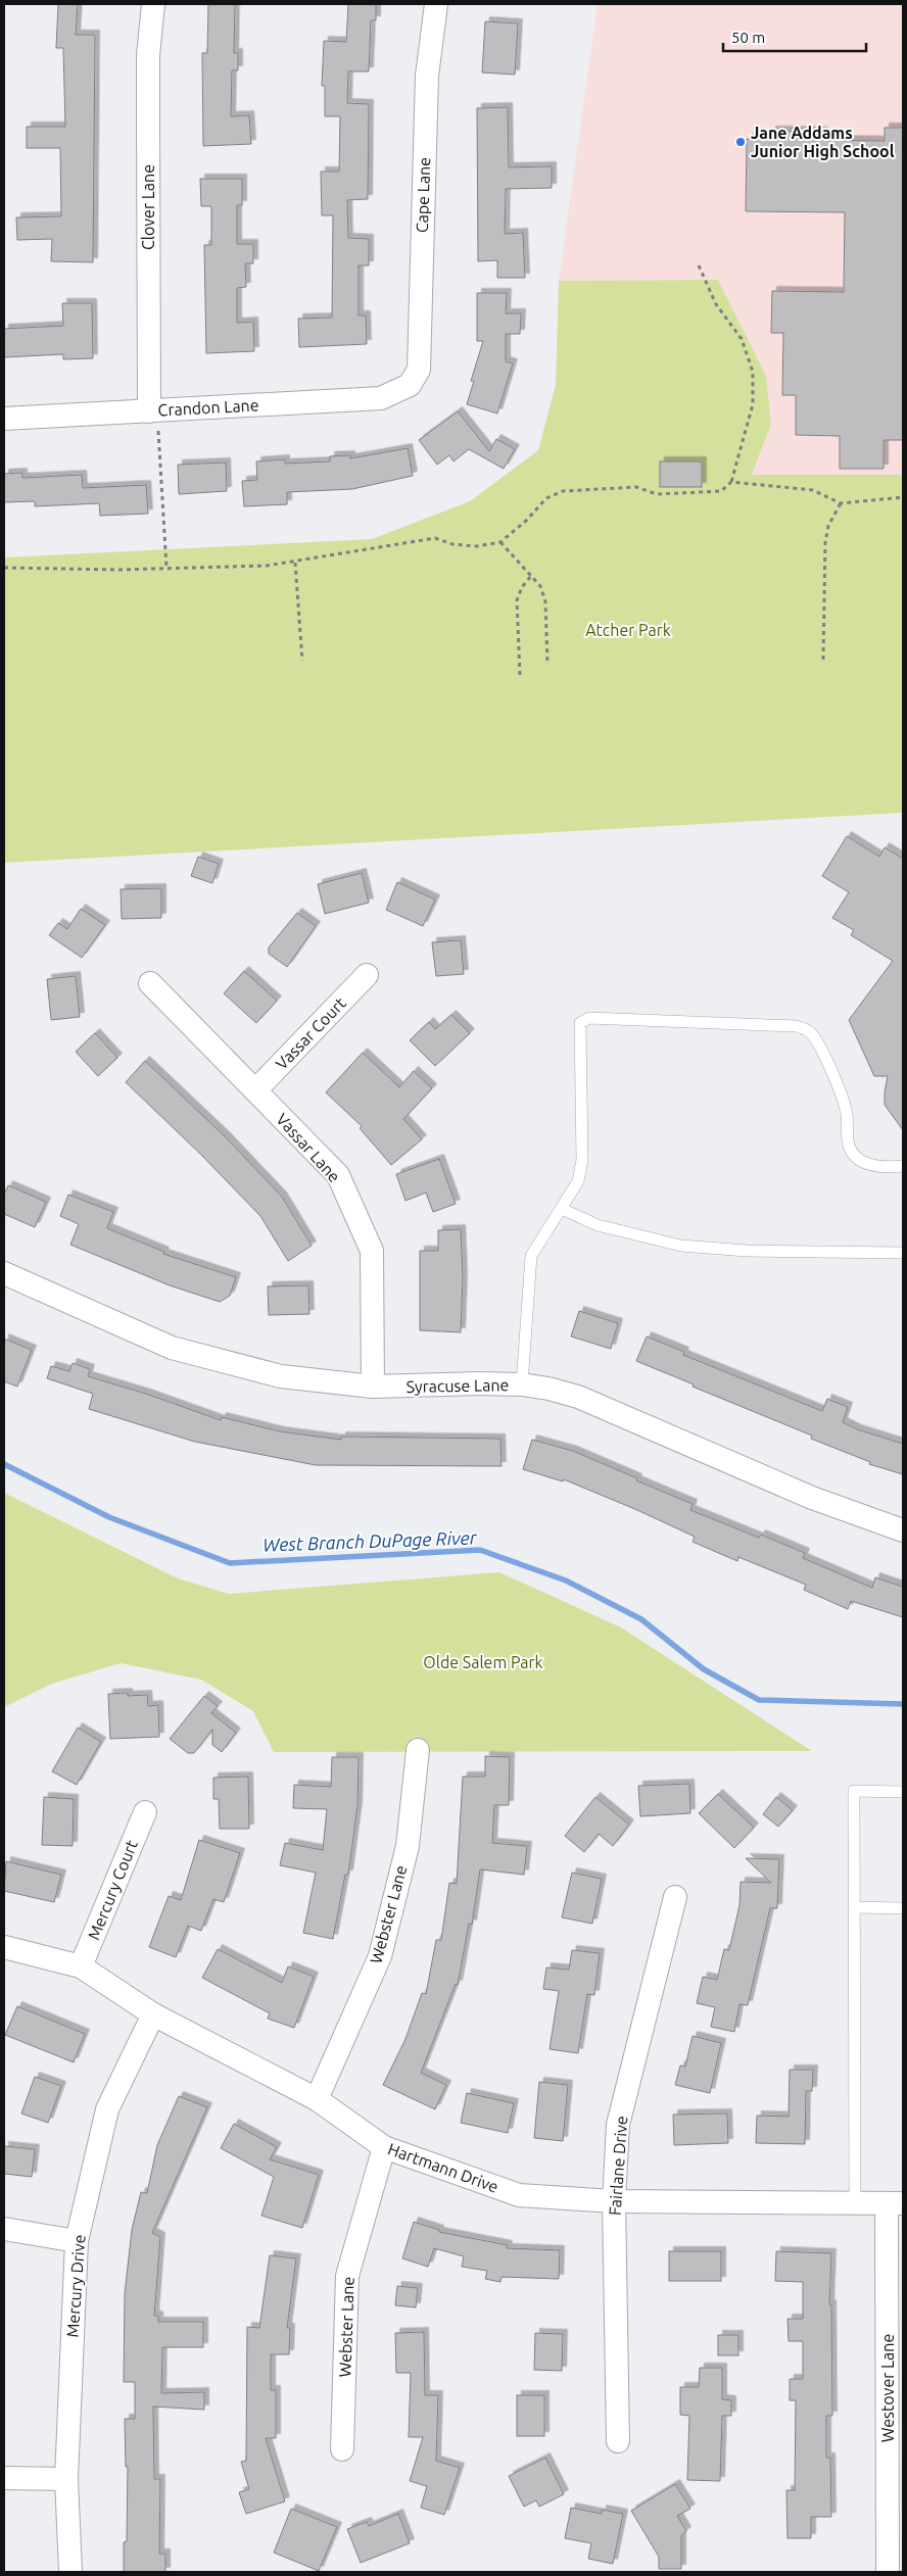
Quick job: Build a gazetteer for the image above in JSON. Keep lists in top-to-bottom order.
{
  "streets": {
    "street": [
      "Cape Lane",
      "Clover Lane",
      "Crandon Lane",
      "Vassar Court",
      "Vassar Lane",
      "Syracuse Lane",
      "Mercury Court",
      "Webster Lane",
      "Fairlane Drive",
      "Hartmann Drive",
      "Mercury Drive",
      "Westover Lane"
    ]
  },
  "crossings": [
    ["Cape Lane", "Crandon Lane"],
    ["Clover Lane", "Crandon Lane"],
    ["Vassar Court", "Vassar Lane"],
    ["Vassar Lane", "Syracuse Lane"],
    ["Mercury Court", "Hartmann Drive"],
    ["Webster Lane", "Hartmann Drive"],
    ["Fairlane Drive", "Hartmann Drive"],
    ["Hartmann Drive", "Mercury Drive"],
    ["Hartmann Drive", "Westover Lane"]
  ],
  "water": ["West Branch DuPage River"],
  "parks": ["Atcher Park", "Olde Salem Park"],
  "places": ["Jane Addams Junior High School"],
  "scale_bar": "50 m"
}
